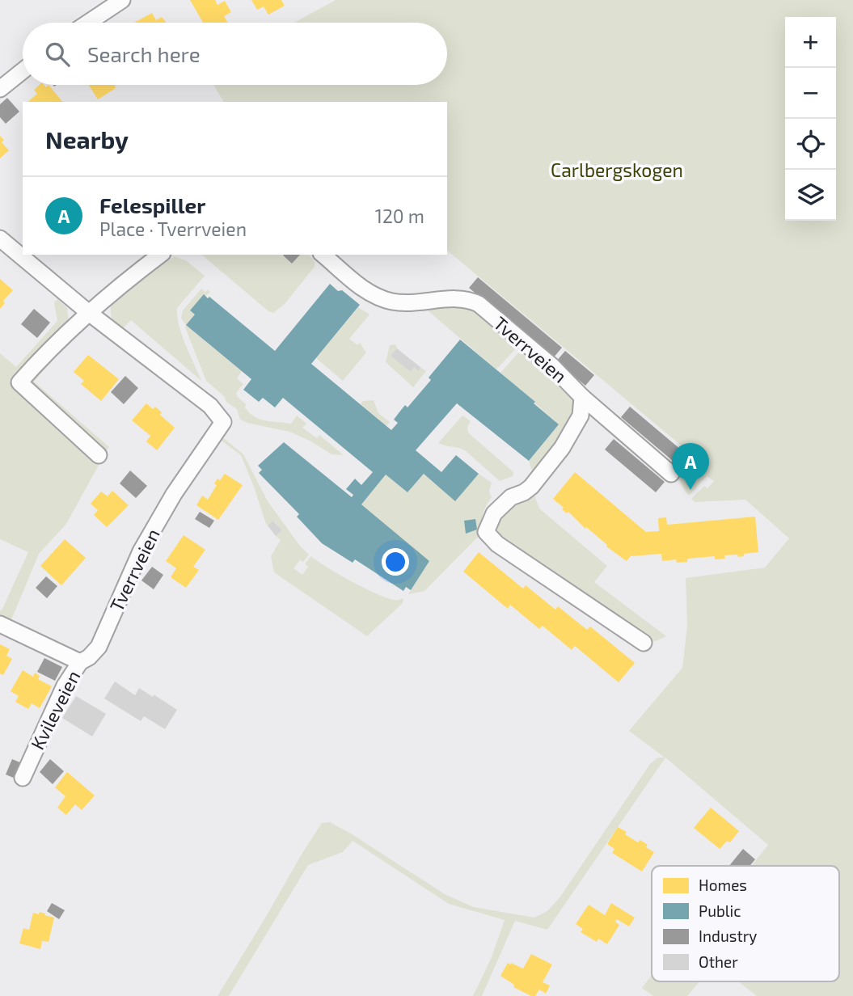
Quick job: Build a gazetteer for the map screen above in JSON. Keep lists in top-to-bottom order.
{
  "streets": {
    "street": ["Tverrveien", "Kvileveien"]
  },
  "crossings": [
    ["Tverrveien", "Kvileveien"]
  ],
  "parks": ["Carlbergskogen"],
  "legend": [
    "Homes",
    "Public",
    "Industry",
    "Other"
  ],
  "page": {
    "map_buttons": ["+", "−"],
    "search": "Search here",
    "heading": "Nearby",
    "list": [
      {
        "mark": "A",
        "name": "Felespiller",
        "note": "Place · Tverrveien",
        "value": "120 m"
      }
    ],
    "pins": "A"
  }
}
